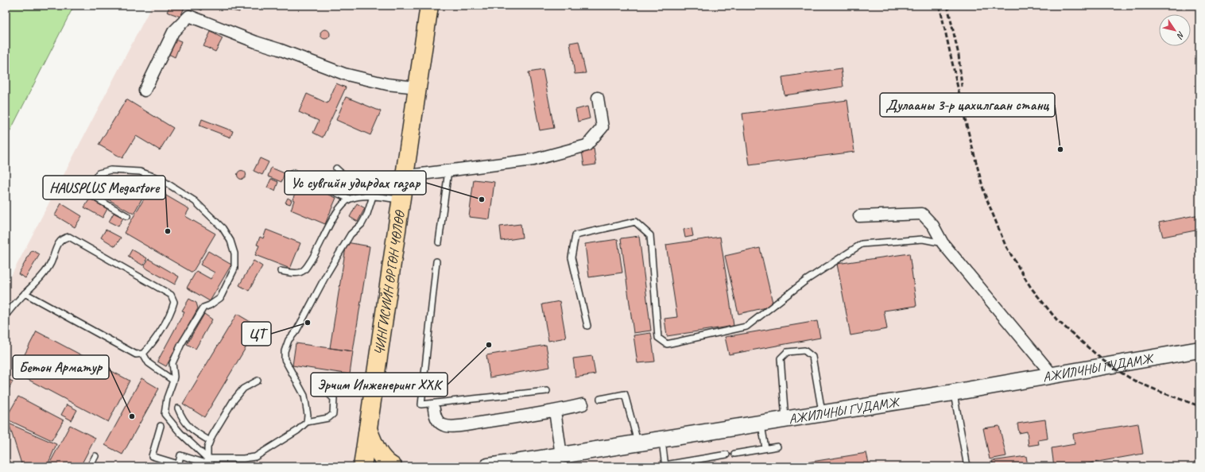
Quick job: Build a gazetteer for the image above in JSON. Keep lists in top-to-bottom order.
{
  "streets": {
    "highway": ["ЧИНГИСИЙН ӨРГӨН ЧӨЛӨӨ"],
    "main road": ["АЖИЛЧНЫ ГУДАМЖ"]
  },
  "places": [
    "Дулааны 3-р цахилгаан станц",
    "Ус сувгийн удирдах газар",
    "HAUSPLUS Megastore",
    "ЦТ",
    "Эрчим Инженеринг ХХК",
    "Бетон Арматур"
  ],
  "north": "bottom right"
}
